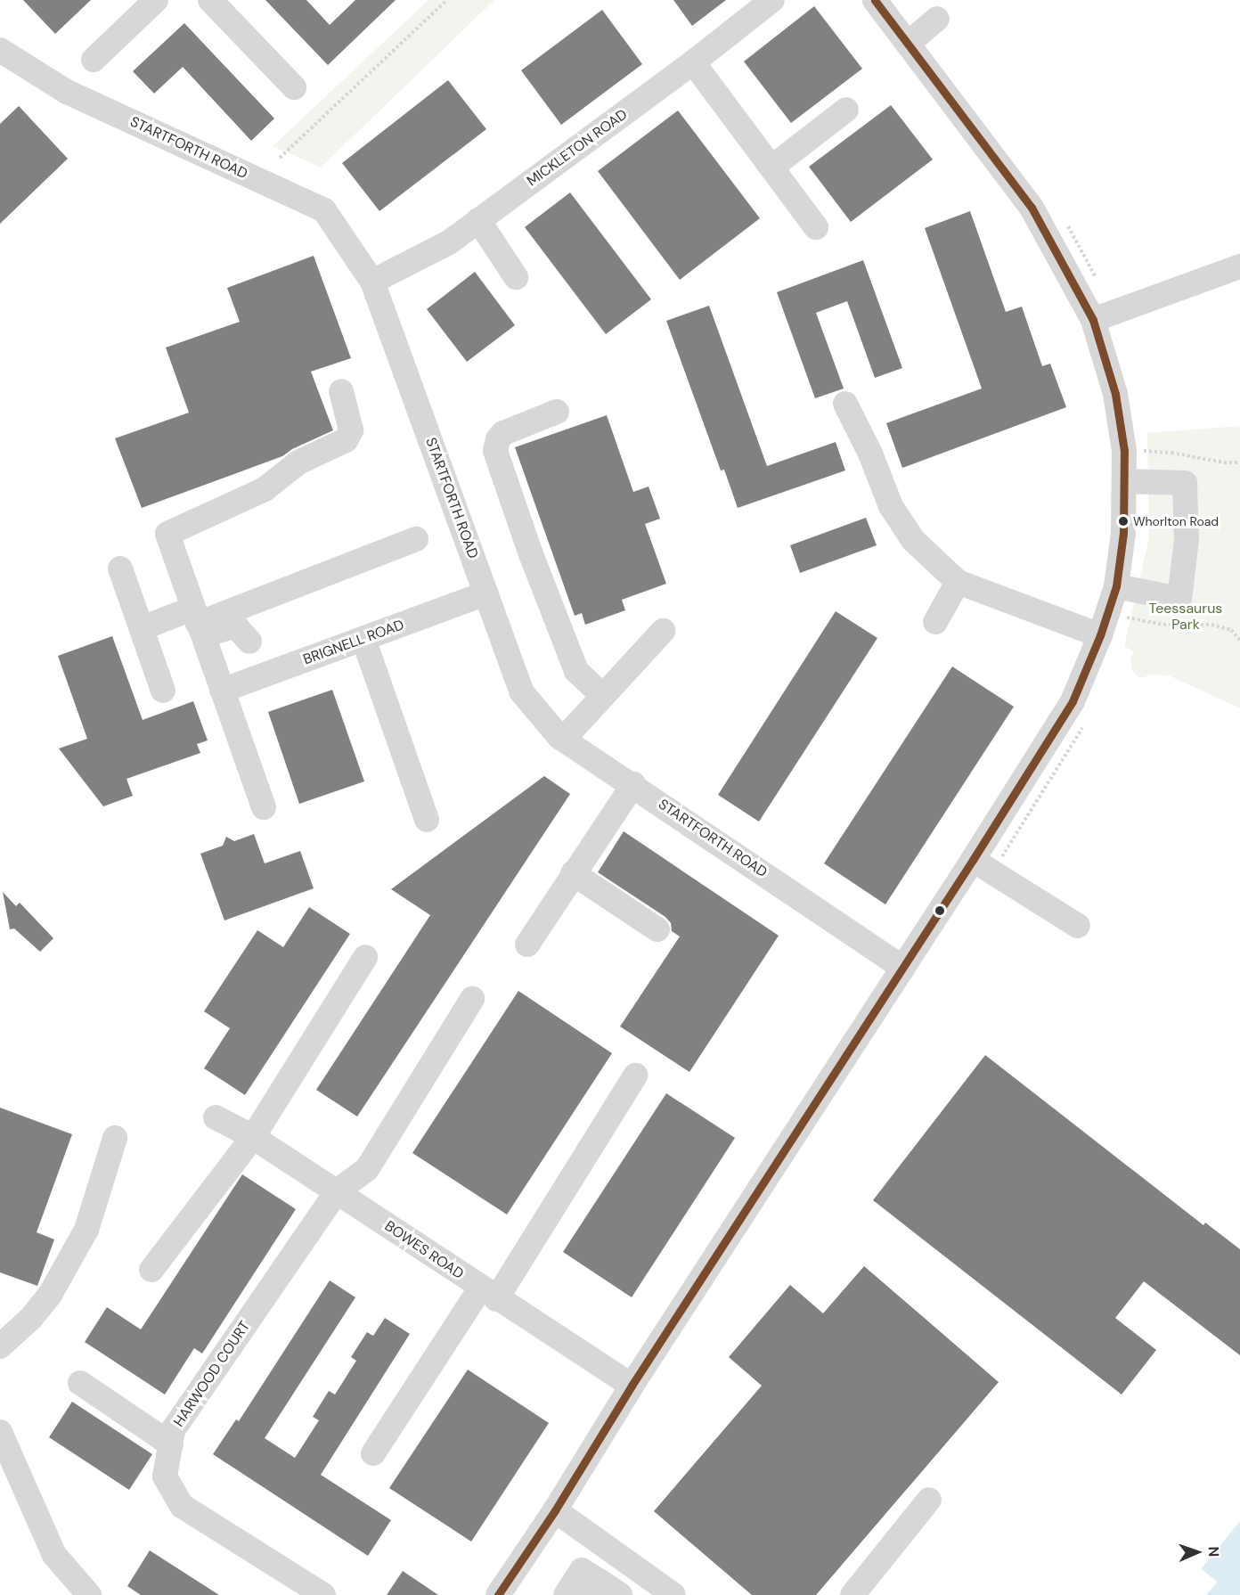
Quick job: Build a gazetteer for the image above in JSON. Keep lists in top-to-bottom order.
{
  "streets": {
    "street": [
      "STARTFORTH ROAD",
      "MICKLETON ROAD",
      "BRIGNELL ROAD",
      "BOWES ROAD",
      "HARWOOD COURT"
    ]
  },
  "crossings": [
    ["STARTFORTH ROAD", "MICKLETON ROAD"],
    ["STARTFORTH ROAD", "BRIGNELL ROAD"],
    ["BOWES ROAD", "HARWOOD COURT"]
  ],
  "parks": ["Teessaurus Park"],
  "places": ["Whorlton Road"],
  "north": "right"
}
